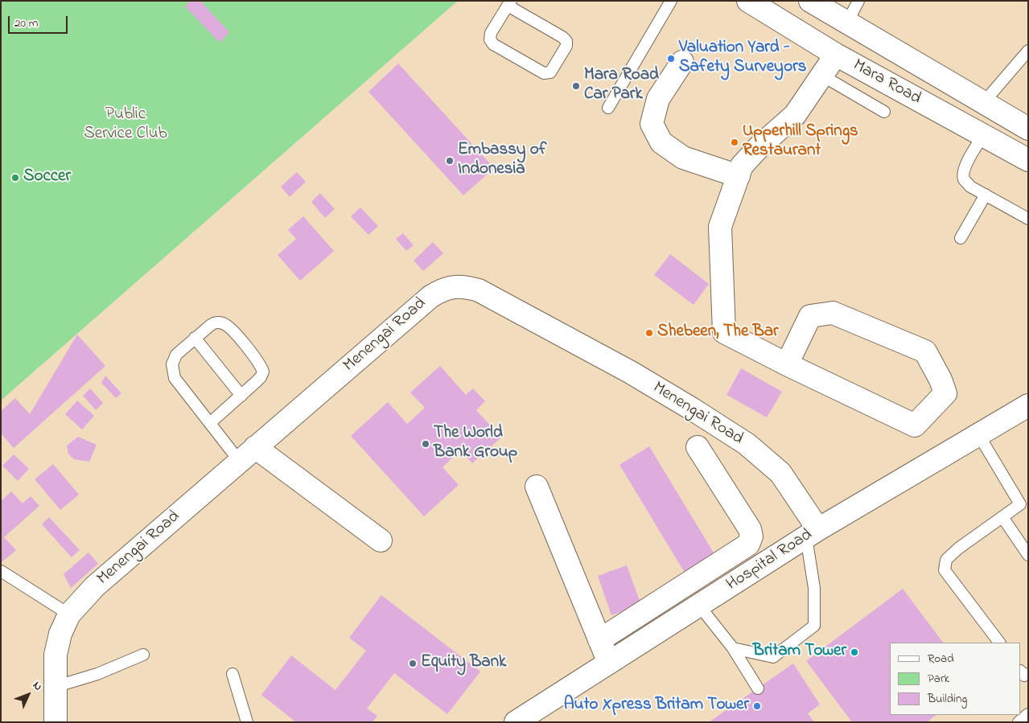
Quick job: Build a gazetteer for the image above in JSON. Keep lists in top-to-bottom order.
{
  "streets": {
    "street": ["Mara Road", "Menengai Road", "Hospital Road"]
  },
  "crossings": [
    ["Menengai Road", "Hospital Road"]
  ],
  "parks": ["Public Service Club"],
  "places": [
    "Valuation Yard - Safety Surveyors",
    "Mara Road Car Park",
    "Upperhill Springs Restaurant",
    "Embassy of Indonesia",
    "Soccer",
    "Shebeen, The Bar",
    "The World Bank Group",
    "Britam Tower",
    "Equity Bank",
    "Auto Xpress Britam Tower"
  ],
  "legend": ["Road", "Park", "Building"],
  "scale_bar": "20 m",
  "north": "top right"
}
